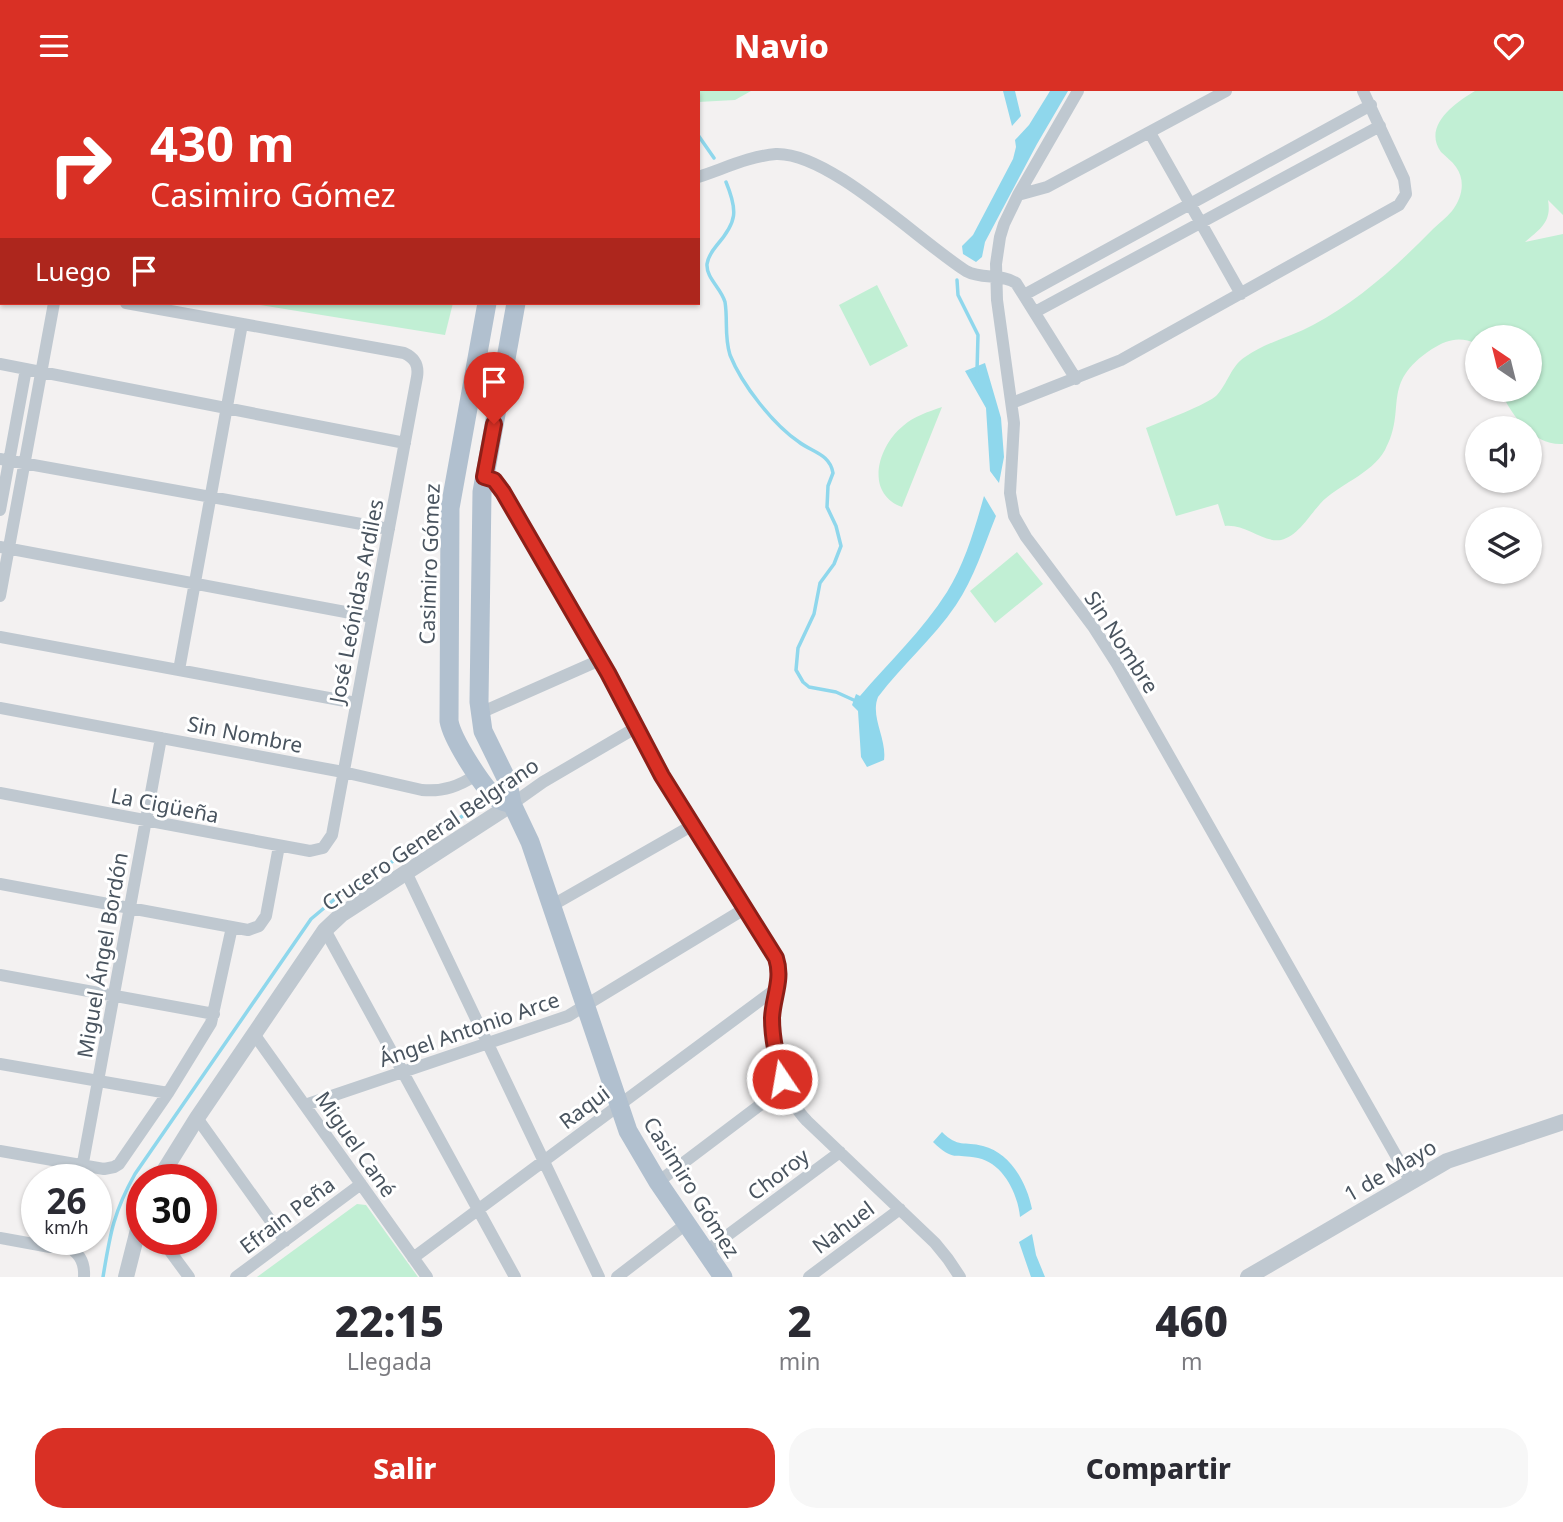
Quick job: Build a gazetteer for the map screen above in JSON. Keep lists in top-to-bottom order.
{
  "streets": {
    "main road": ["Casimiro Gómez"],
    "street": [
      "José Leónidas Ardiles",
      "Sin Nombre",
      "La Cigüeña",
      "Crucero General Belgrano",
      "Miguel Ángel Bordón",
      "Ángel Antonio Arce",
      "Raqui",
      "Miguel Cané",
      "1 de Mayo",
      "Choroy",
      "Efrain Peña",
      "Nahuel"
    ]
  },
  "crossings": [
    ["Casimiro Gómez", "Sin Nombre"],
    ["Casimiro Gómez", "Crucero General Belgrano"],
    ["Casimiro Gómez", "Ángel Antonio Arce"],
    ["Casimiro Gómez", "Raqui"],
    ["Casimiro Gómez", "Choroy"],
    ["José Leónidas Ardiles", "Sin Nombre"],
    ["José Leónidas Ardiles", "La Cigüeña"],
    ["Sin Nombre", "Miguel Ángel Bordón"],
    ["Sin Nombre", "1 de Mayo"],
    ["La Cigüeña", "Miguel Ángel Bordón"],
    ["Crucero General Belgrano", "Miguel Cané"],
    ["Ángel Antonio Arce", "Miguel Cané"],
    ["Raqui", "Miguel Cané"],
    ["Miguel Cané", "Efrain Peña"]
  ],
  "north": "top left",
  "page": {
    "header": "Navio",
    "turn": ["430 m", "Casimiro Gómez"],
    "then": "Luego",
    "speed": "26 km/h",
    "limit": "30",
    "eta": [
      "22:15",
      "Llegada",
      "2",
      "min",
      "460",
      "m"
    ],
    "buttons": ["Salir", "Compartir"]
  }
}
